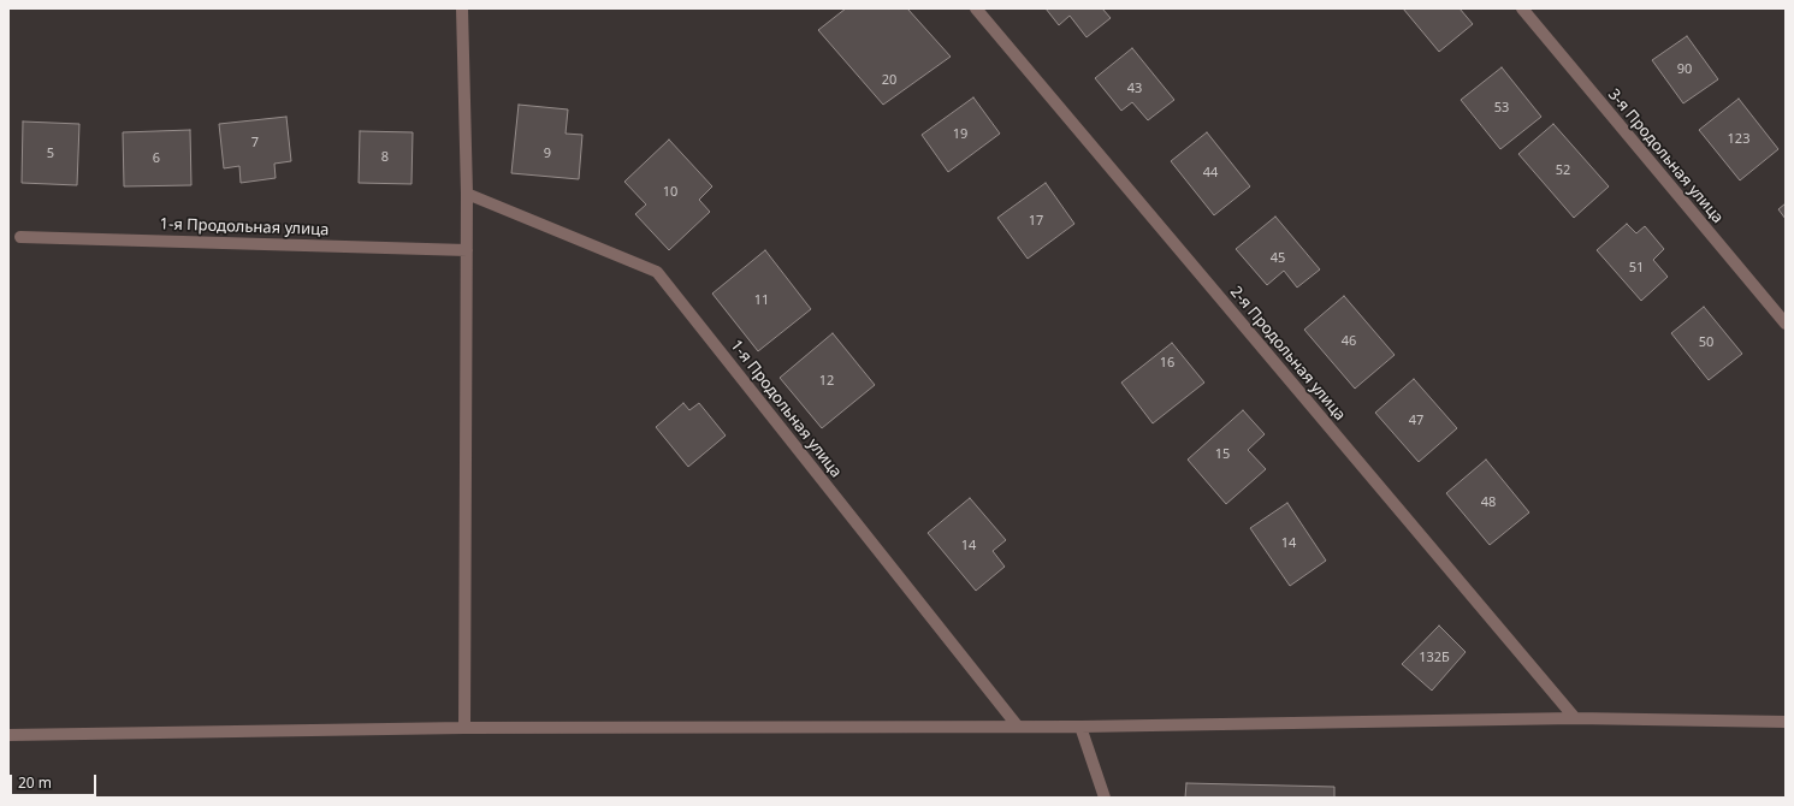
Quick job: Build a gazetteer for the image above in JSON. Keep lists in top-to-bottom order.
{
  "streets": {
    "street": ["3-я Продольная улица", "1-я Продольная улица", "2-я Продольная улица"]
  },
  "house_numbers": [
    "90",
    "20",
    "43",
    "53",
    "19",
    "123",
    "7",
    "5",
    "9",
    "8",
    "6",
    "52",
    "44",
    "10",
    "17",
    "45",
    "51",
    "11",
    "46",
    "50",
    "16",
    "12",
    "47",
    "15",
    "48",
    "14",
    "14",
    "132Б"
  ],
  "scale_bar": "20 m"
}
